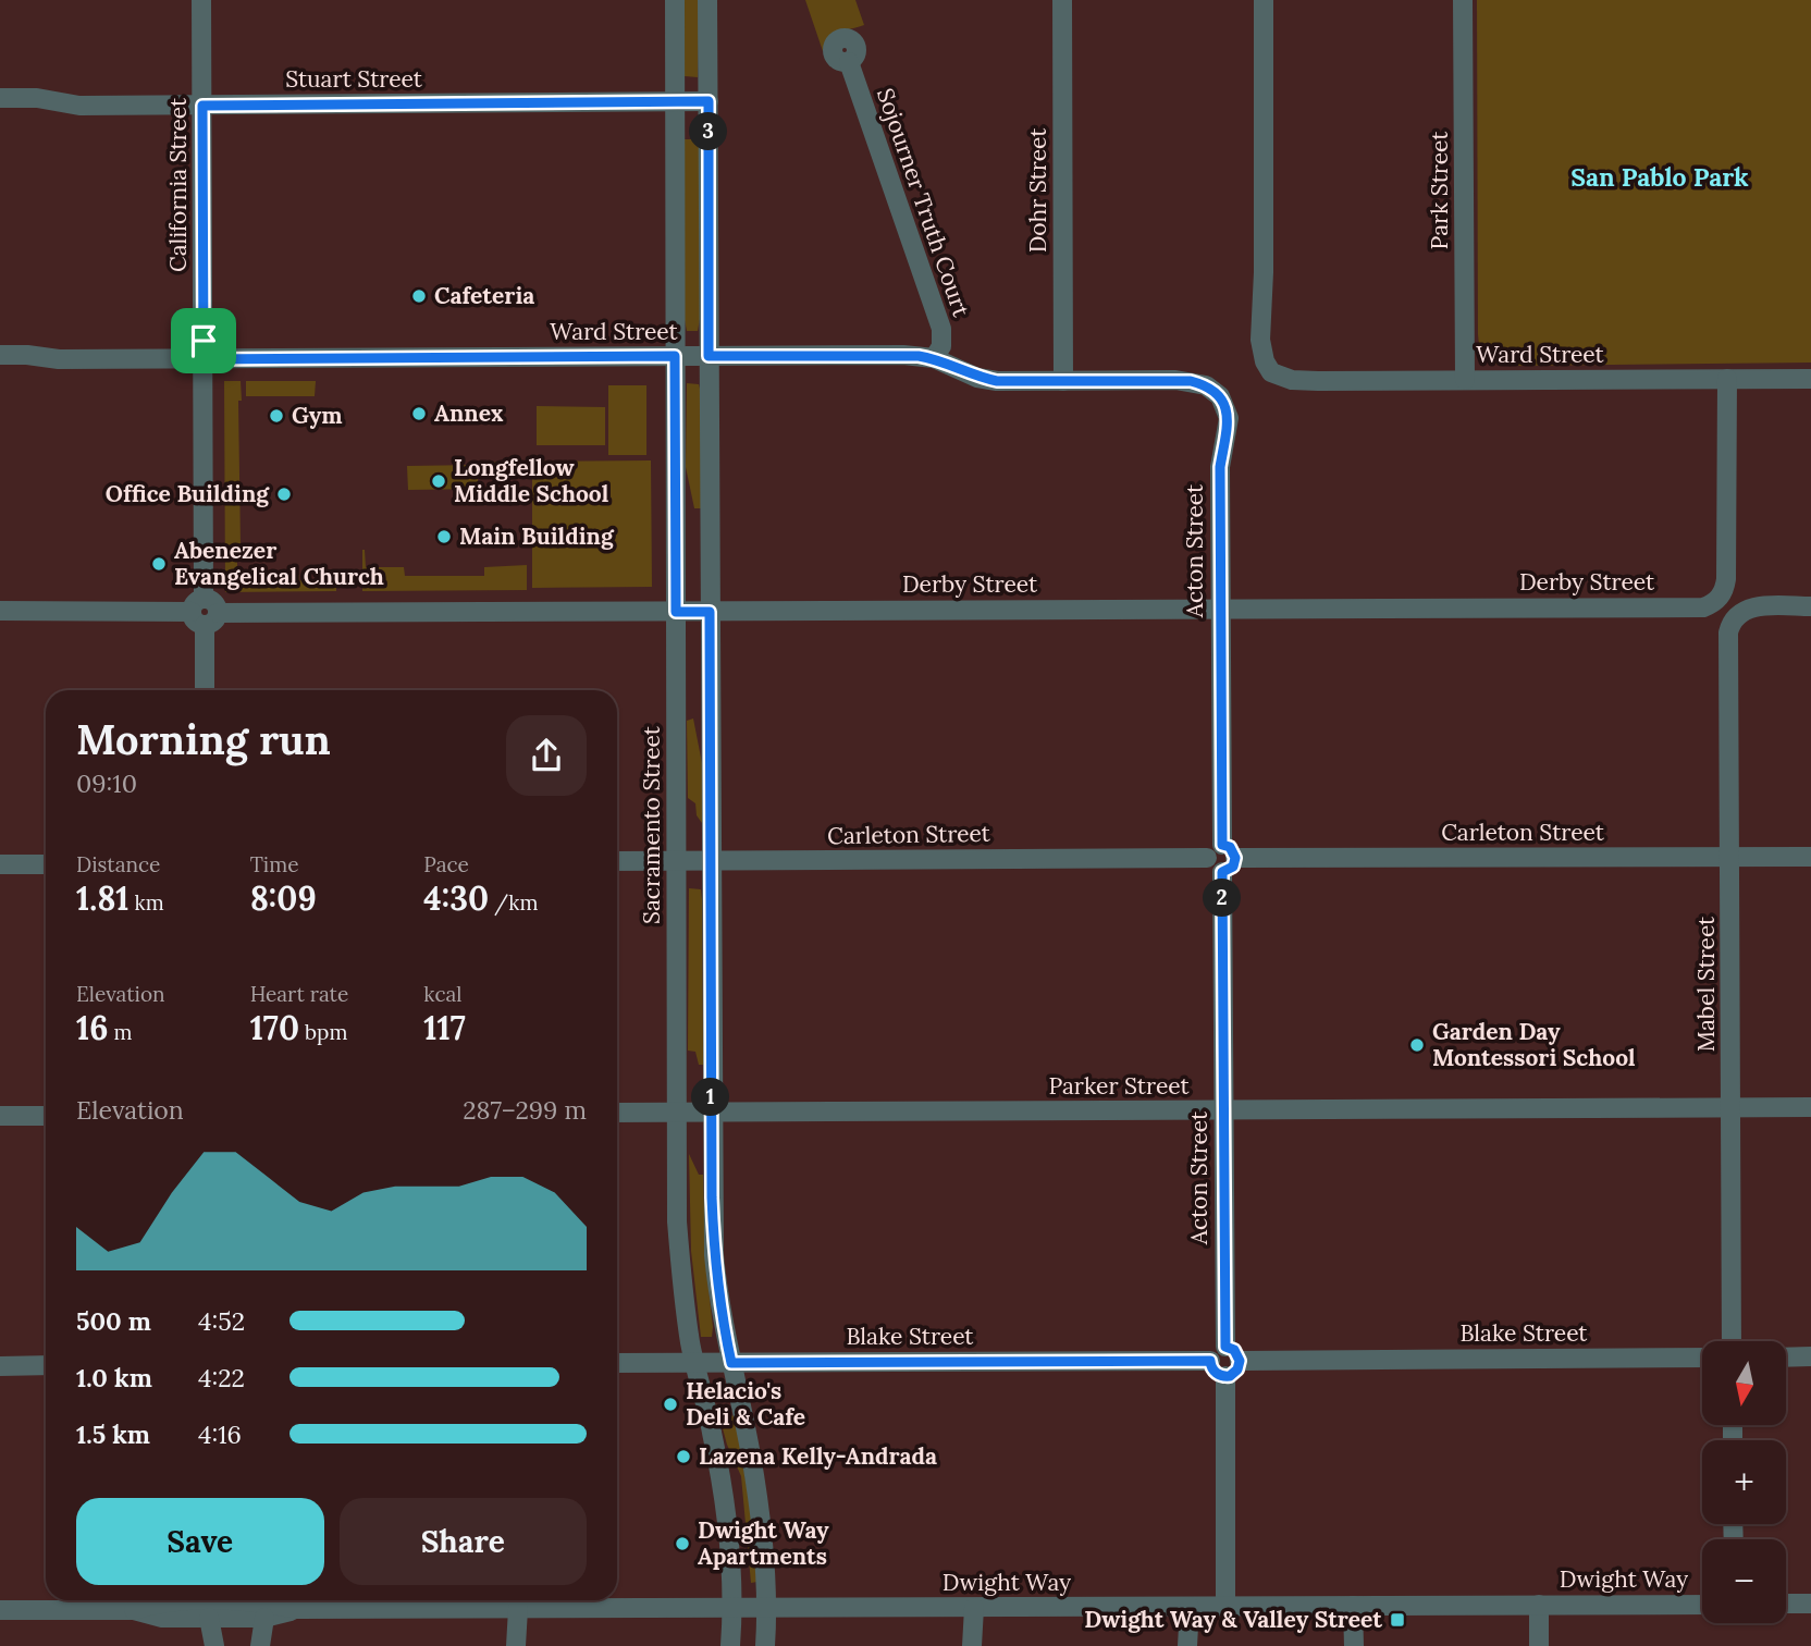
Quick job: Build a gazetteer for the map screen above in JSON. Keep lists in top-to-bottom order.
{
  "streets": {
    "street": [
      "Stuart Street",
      "California Street",
      "Dohr Street",
      "Park Street",
      "Sojourner Truth Court",
      "Ward Street",
      "Acton Street",
      "Derby Street",
      "Sacramento Street",
      "Carleton Street",
      "Mabel Street",
      "Parker Street",
      "Blake Street",
      "Dwight Way"
    ]
  },
  "crossings": [
    ["Stuart Street", "California Street"],
    ["Stuart Street", "Sacramento Street"],
    ["California Street", "Ward Street"],
    ["California Street", "Derby Street"],
    ["Dohr Street", "Ward Street"],
    ["Park Street", "Ward Street"],
    ["Sojourner Truth Court", "Ward Street"],
    ["Ward Street", "Acton Street"],
    ["Ward Street", "Derby Street"],
    ["Ward Street", "Sacramento Street"],
    ["Acton Street", "Derby Street"],
    ["Acton Street", "Carleton Street"],
    ["Acton Street", "Parker Street"],
    ["Acton Street", "Blake Street"],
    ["Derby Street", "Sacramento Street"],
    ["Sacramento Street", "Carleton Street"],
    ["Sacramento Street", "Parker Street"],
    ["Sacramento Street", "Blake Street"],
    ["Sacramento Street", "Dwight Way"],
    ["Carleton Street", "Mabel Street"],
    ["Mabel Street", "Parker Street"]
  ],
  "districts": ["San Pablo Park"],
  "places": {
    "other": [
      "Cafeteria",
      "Annex",
      "Gym",
      "Longfellow Middle School",
      "Office Building",
      "Main Building",
      "Abenezer Evangelical Church",
      "Garden Day Montessori School",
      "Helacio's Deli & Cafe",
      "Lazena Kelly-Andrada",
      "Dwight Way Apartments"
    ],
    "transit": ["Dwight Way & Valley Street"]
  },
  "north": "bottom",
  "page": {
    "pins": ["3", "2", "1"],
    "heading": ["Morning run", "09:10"],
    "stats": [
      ["Distance", "1.81 km"],
      ["Time", "8:09"],
      ["Pace", "4:30 /km"],
      ["Elevation", "16 m"],
      ["Heart rate", "170 bpm"],
      ["kcal", "117"]
    ],
    "chart": ["Elevation", "287–299 m"],
    "list": [
      {
        "name": "500 m",
        "note": "4:52"
      },
      {
        "name": "1.0 km",
        "note": "4:22"
      },
      {
        "name": "1.5 km",
        "note": "4:16"
      }
    ],
    "map_buttons": ["+", "−"],
    "buttons": ["Save", "Share"]
  }
}
